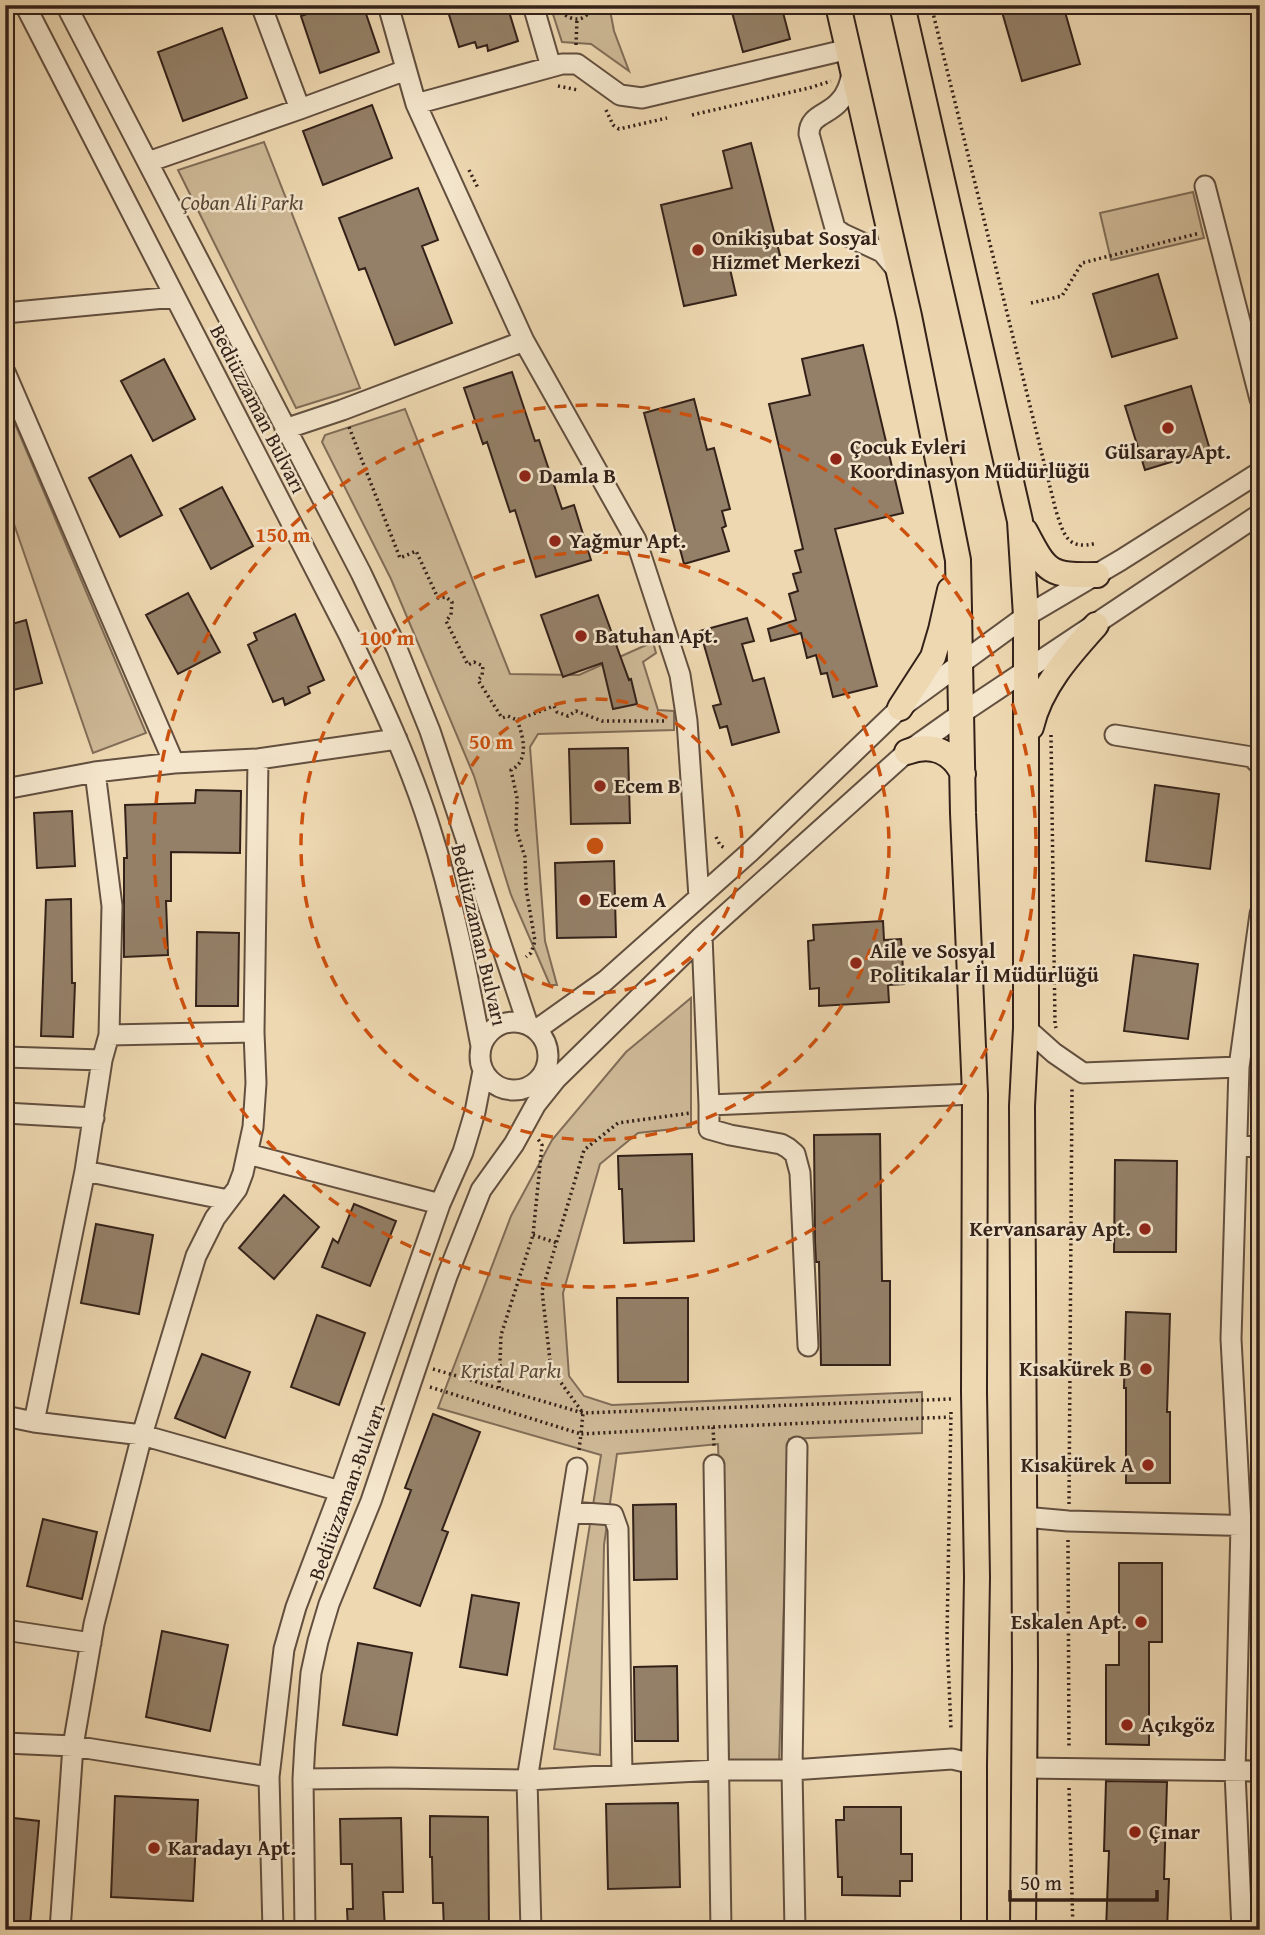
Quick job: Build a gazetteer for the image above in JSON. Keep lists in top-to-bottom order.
{
  "streets": {
    "street": ["Bediüzzaman Bulvarı"]
  },
  "parks": ["Çoban Ali Parkı", "Kristal Parkı"],
  "places": [
    "Onikişubat Sosyal Hizmet Merkezi",
    "Gülsaray Apt.",
    "Çocuk Evleri Koordinasyon Müdürlüğü",
    "Damla B",
    "Yağmur Apt.",
    "Batuhan Apt.",
    "Ecem B",
    "Ecem A",
    "Aile ve Sosyal Politikalar İl Müdürlüğü",
    "Kervansaray Apt.",
    "Kısakürek B",
    "Kısakürek A",
    "Eskalen Apt.",
    "Açıkgöz",
    "Çınar",
    "Karadayı Apt."
  ],
  "scale_bar": "50 m",
  "rings": ["150 m", "100 m", "50 m"]
}
